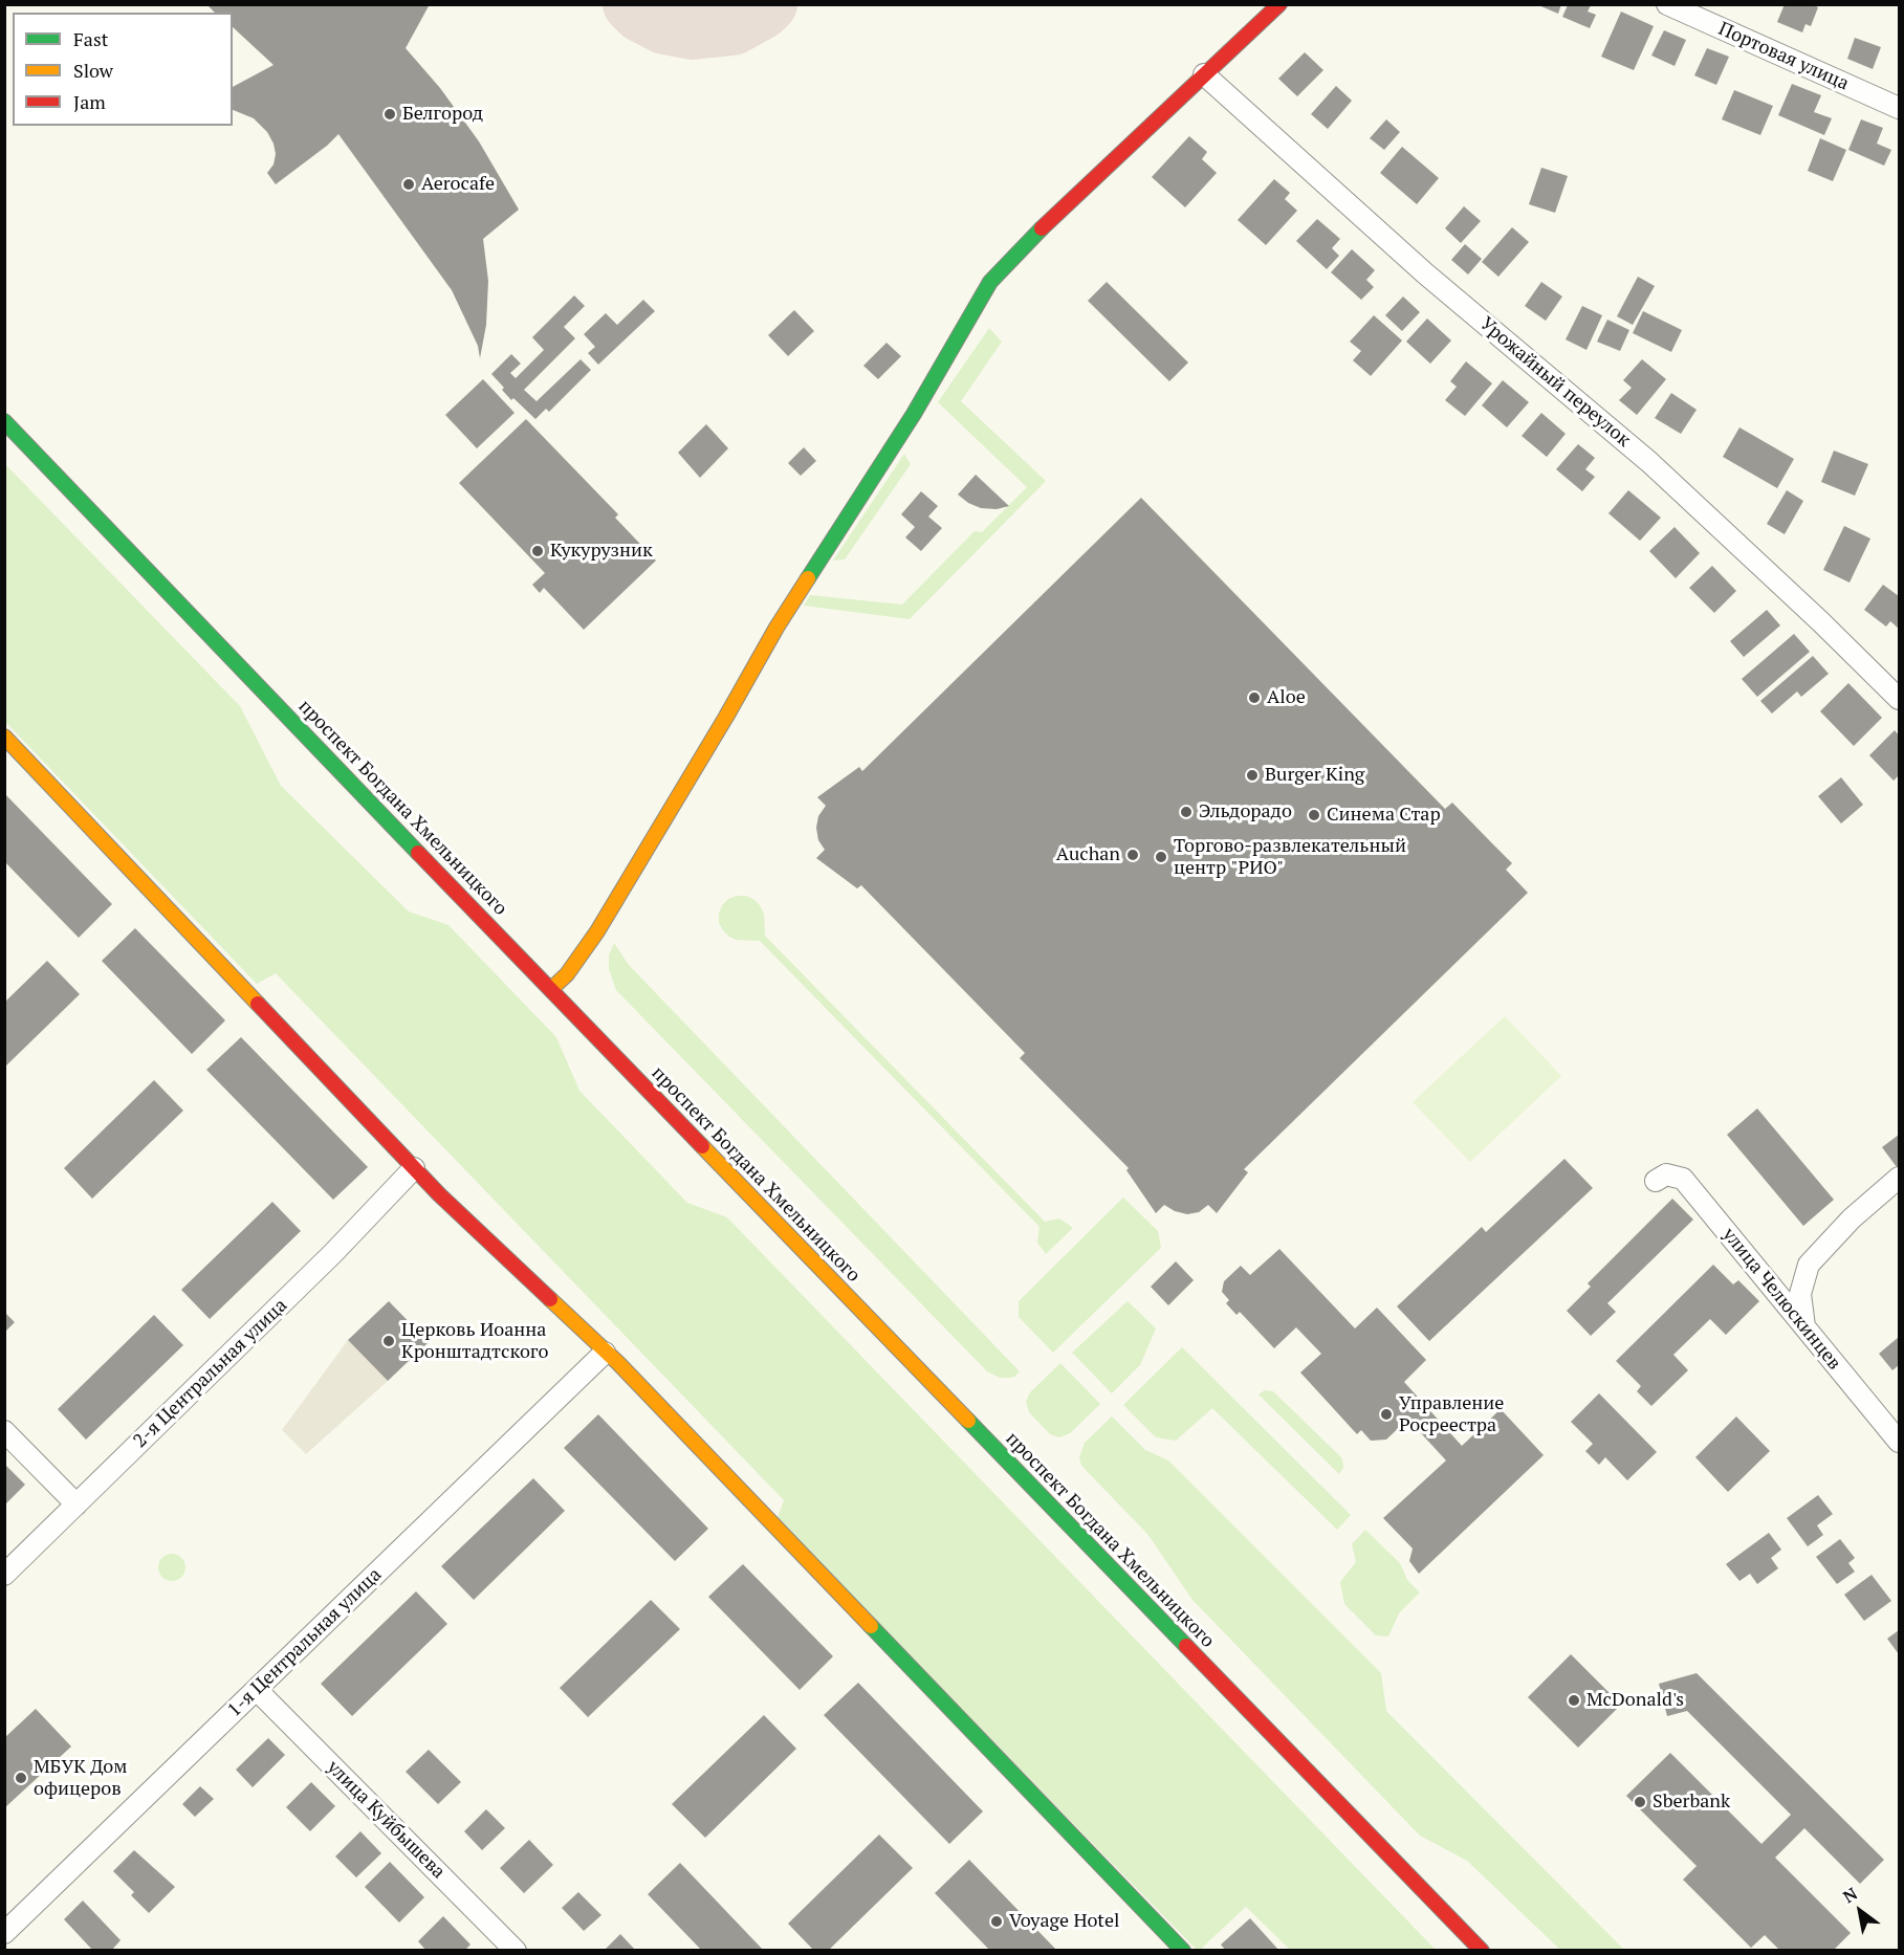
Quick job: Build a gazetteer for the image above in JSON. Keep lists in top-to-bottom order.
{
  "streets": {
    "street": [
      "Портовая улица",
      "Урожайный переулок",
      "проспект Богдана Хмельницкого",
      "улица Челюскинцев",
      "2-я Центральная улица",
      "1-я Центральная улица",
      "улица Куйбышева"
    ]
  },
  "crossings": [
    ["1-я Центральная улица", "улица Куйбышева"]
  ],
  "places": [
    "Белгород",
    "Aerocafe",
    "Кукурузник",
    "Aloe",
    "Burger King",
    "Эльдорадо",
    "Синема Стар",
    "Auchan",
    "Торгово-развлекательный центр \"РИО\"",
    "Церковь Иоанна Кронштадтского",
    "Управление Росреестра",
    "McDonald's",
    "МБУК Дом офицеров",
    "Sberbank",
    "Voyage Hotel"
  ],
  "legend": ["Fast", "Slow", "Jam"],
  "north": "top left"
}
